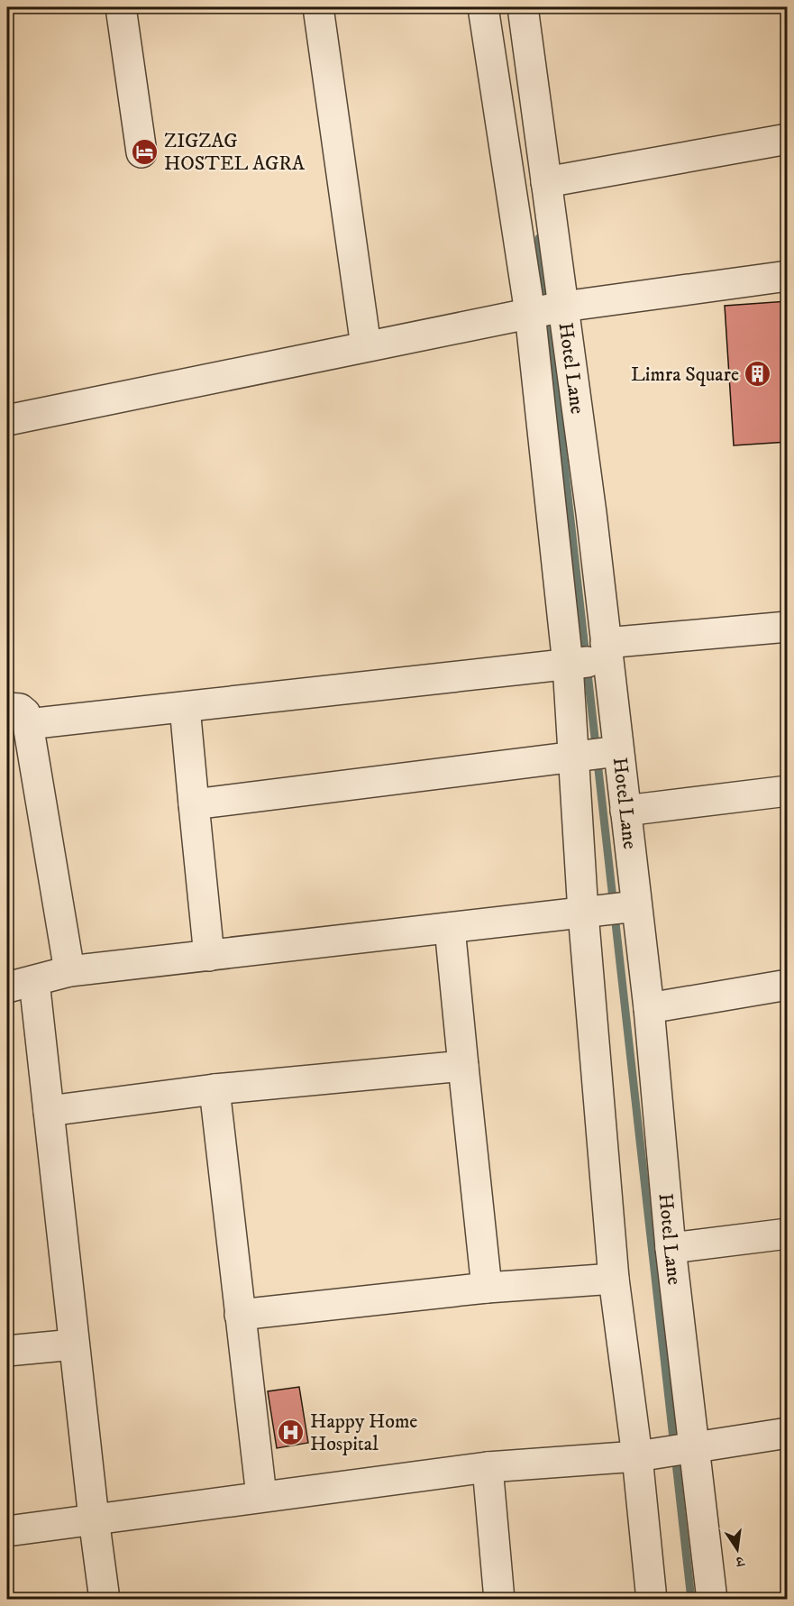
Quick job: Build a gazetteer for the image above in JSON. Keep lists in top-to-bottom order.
{
  "streets": {
    "street": ["Hotel Lane"]
  },
  "places": {
    "hotel": ["ZIGZAG HOSTEL AGRA"],
    "building": ["Limra Square"],
    "hospital": ["Happy Home Hospital"]
  },
  "north": "bottom"
}
